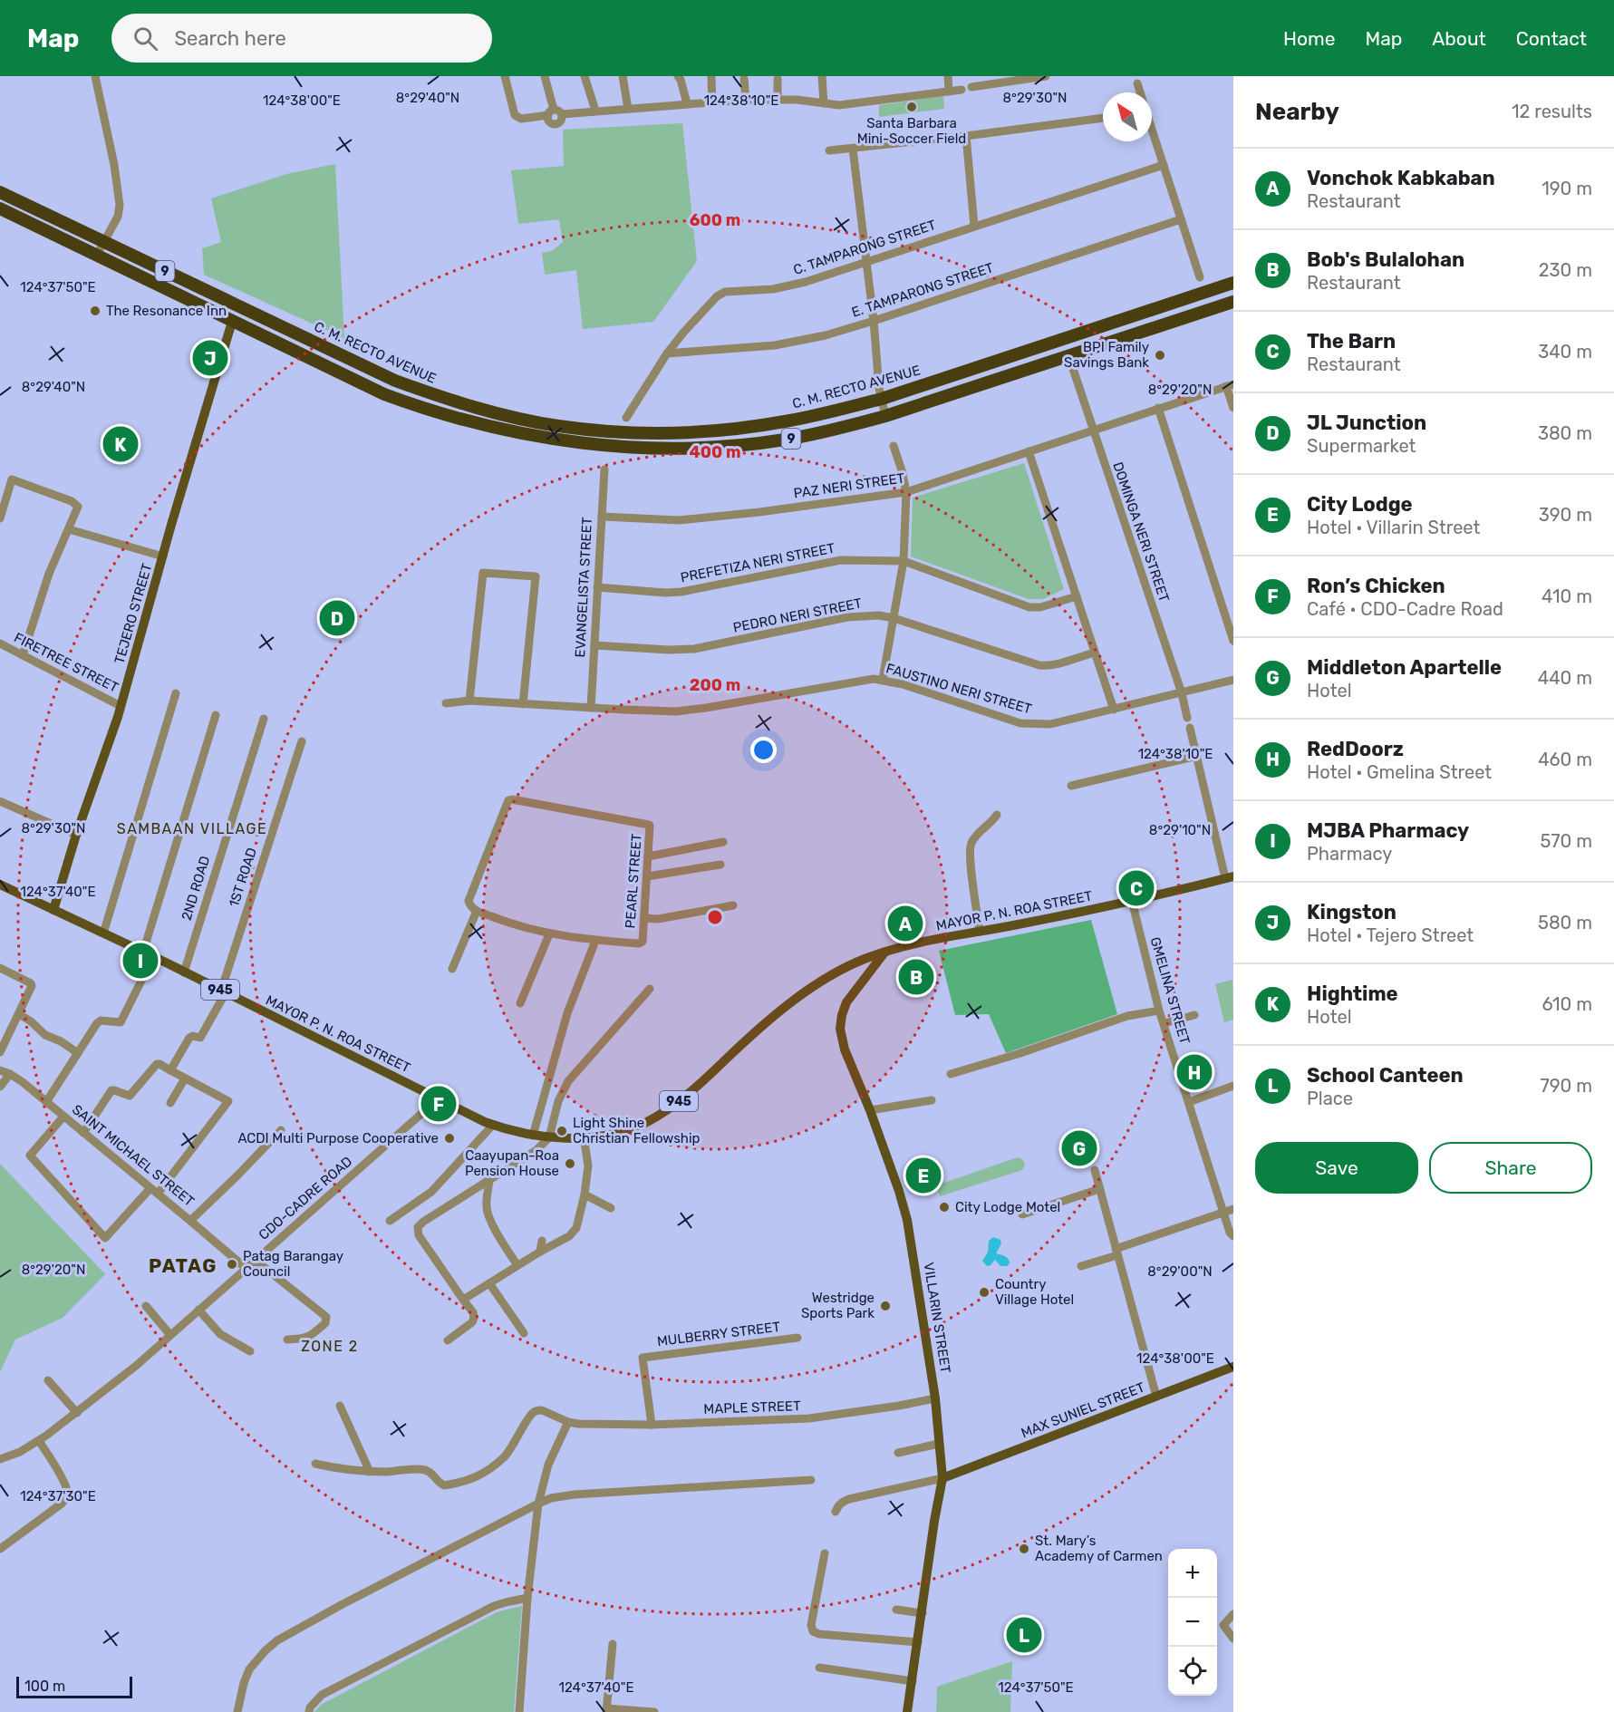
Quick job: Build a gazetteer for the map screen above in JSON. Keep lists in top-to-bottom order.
{
  "streets": {
    "highway": ["9", "C. M. RECTO AVENUE"],
    "main road": [
      "TEJERO STREET",
      "MAYOR P. N. ROA STREET",
      "945",
      "VILLARIN STREET",
      "MAX SUNIEL STREET"
    ],
    "street": [
      "C. TAMPARONG STREET",
      "E. TAMPARONG STREET",
      "PAZ NERI STREET",
      "DOMINGA NERI STREET",
      "PREFETIZA NERI STREET",
      "EVANGELISTA STREET",
      "PEDRO NERI STREET",
      "FIRETREE STREET",
      "FAUSTINO NERI STREET",
      "1ST ROAD",
      "PEARL STREET",
      "2ND ROAD",
      "GMELINA STREET",
      "SAINT MICHAEL STREET",
      "CDO-CADRE ROAD",
      "MULBERRY STREET",
      "MAPLE STREET"
    ]
  },
  "crossings": [
    ["C. TAMPARONG STREET", "E. TAMPARONG STREET"],
    ["9", "DOMINGA NERI STREET"],
    ["9", "TEJERO STREET"],
    ["PAZ NERI STREET", "DOMINGA NERI STREET"],
    ["PAZ NERI STREET", "EVANGELISTA STREET"],
    ["DOMINGA NERI STREET", "FAUSTINO NERI STREET"],
    ["PREFETIZA NERI STREET", "EVANGELISTA STREET"],
    ["EVANGELISTA STREET", "PEDRO NERI STREET"],
    ["EVANGELISTA STREET", "FAUSTINO NERI STREET"],
    ["TEJERO STREET", "FIRETREE STREET"],
    ["TEJERO STREET", "MAYOR P. N. ROA STREET"],
    ["1ST ROAD", "MAYOR P. N. ROA STREET"],
    ["2ND ROAD", "MAYOR P. N. ROA STREET"],
    ["MAYOR P. N. ROA STREET", "GMELINA STREET"],
    ["MAYOR P. N. ROA STREET", "CDO-CADRE ROAD"],
    ["MAYOR P. N. ROA STREET", "VILLARIN STREET"],
    ["SAINT MICHAEL STREET", "CDO-CADRE ROAD"],
    ["VILLARIN STREET", "MAPLE STREET"],
    ["VILLARIN STREET", "MAX SUNIEL STREET"],
    ["MULBERRY STREET", "MAPLE STREET"]
  ],
  "districts": ["SAMBAAN VILLAGE", "PATAG", "ZONE 2"],
  "places": [
    "Santa Barbara Mini-Soccer Field",
    "The Resonance Inn",
    "BPI Family Savings Bank",
    "Light Shine Christian Fellowship",
    "ACDI Multi Purpose Cooperative",
    "Caayupan-Roa Pension House",
    "City Lodge Motel",
    "Patag Barangay Council",
    "Country Village Hotel",
    "Westridge Sports Park",
    "St. Mary’s Academy of Carmen"
  ],
  "scale_bar": "100 m",
  "north": "top left",
  "page": {
    "header": "Map",
    "search": "Search here",
    "nav": [
      "Home",
      "Map",
      "About",
      "Contact"
    ],
    "heading": ["Nearby", "12 results"],
    "list": [
      {
        "mark": "A",
        "name": "Vonchok Kabkaban",
        "note": "Restaurant",
        "value": "190 m"
      },
      {
        "mark": "B",
        "name": "Bob's Bulalohan",
        "note": "Restaurant",
        "value": "230 m"
      },
      {
        "mark": "C",
        "name": "The Barn",
        "note": "Restaurant",
        "value": "340 m"
      },
      {
        "mark": "D",
        "name": "JL Junction",
        "note": "Supermarket",
        "value": "380 m"
      },
      {
        "mark": "E",
        "name": "City Lodge",
        "note": "Hotel · Villarin Street",
        "value": "390 m"
      },
      {
        "mark": "F",
        "name": "Ron’s Chicken",
        "note": "Café · CDO-Cadre Road",
        "value": "410 m"
      },
      {
        "mark": "G",
        "name": "Middleton Apartelle",
        "note": "Hotel",
        "value": "440 m"
      },
      {
        "mark": "H",
        "name": "RedDoorz",
        "note": "Hotel · Gmelina Street",
        "value": "460 m"
      },
      {
        "mark": "I",
        "name": "MJBA Pharmacy",
        "note": "Pharmacy",
        "value": "570 m"
      },
      {
        "mark": "J",
        "name": "Kingston",
        "note": "Hotel · Tejero Street",
        "value": "580 m"
      },
      {
        "mark": "K",
        "name": "Hightime",
        "note": "Hotel",
        "value": "610 m"
      },
      {
        "mark": "L",
        "name": "School Canteen",
        "note": "Place",
        "value": "790 m"
      }
    ],
    "pins": [
      "J",
      "K",
      "D",
      "C",
      "A",
      "I",
      "B",
      "H",
      "F",
      "G",
      "E",
      "L"
    ],
    "buttons": ["Save", "Share"],
    "map_buttons": ["+", "−"],
    "scale": "100 m"
  },
  "coordinates": [
    "8°29'40\"N",
    "8°29'30\"N",
    "124°38'00\"E",
    "124°38'10\"E",
    "124°37'50\"E",
    "8°29'20\"N",
    "8°29'10\"N",
    "124°37'40\"E",
    "8°29'00\"N",
    "124°37'30\"E"
  ],
  "rings": ["600 m", "400 m", "200 m"]
}
